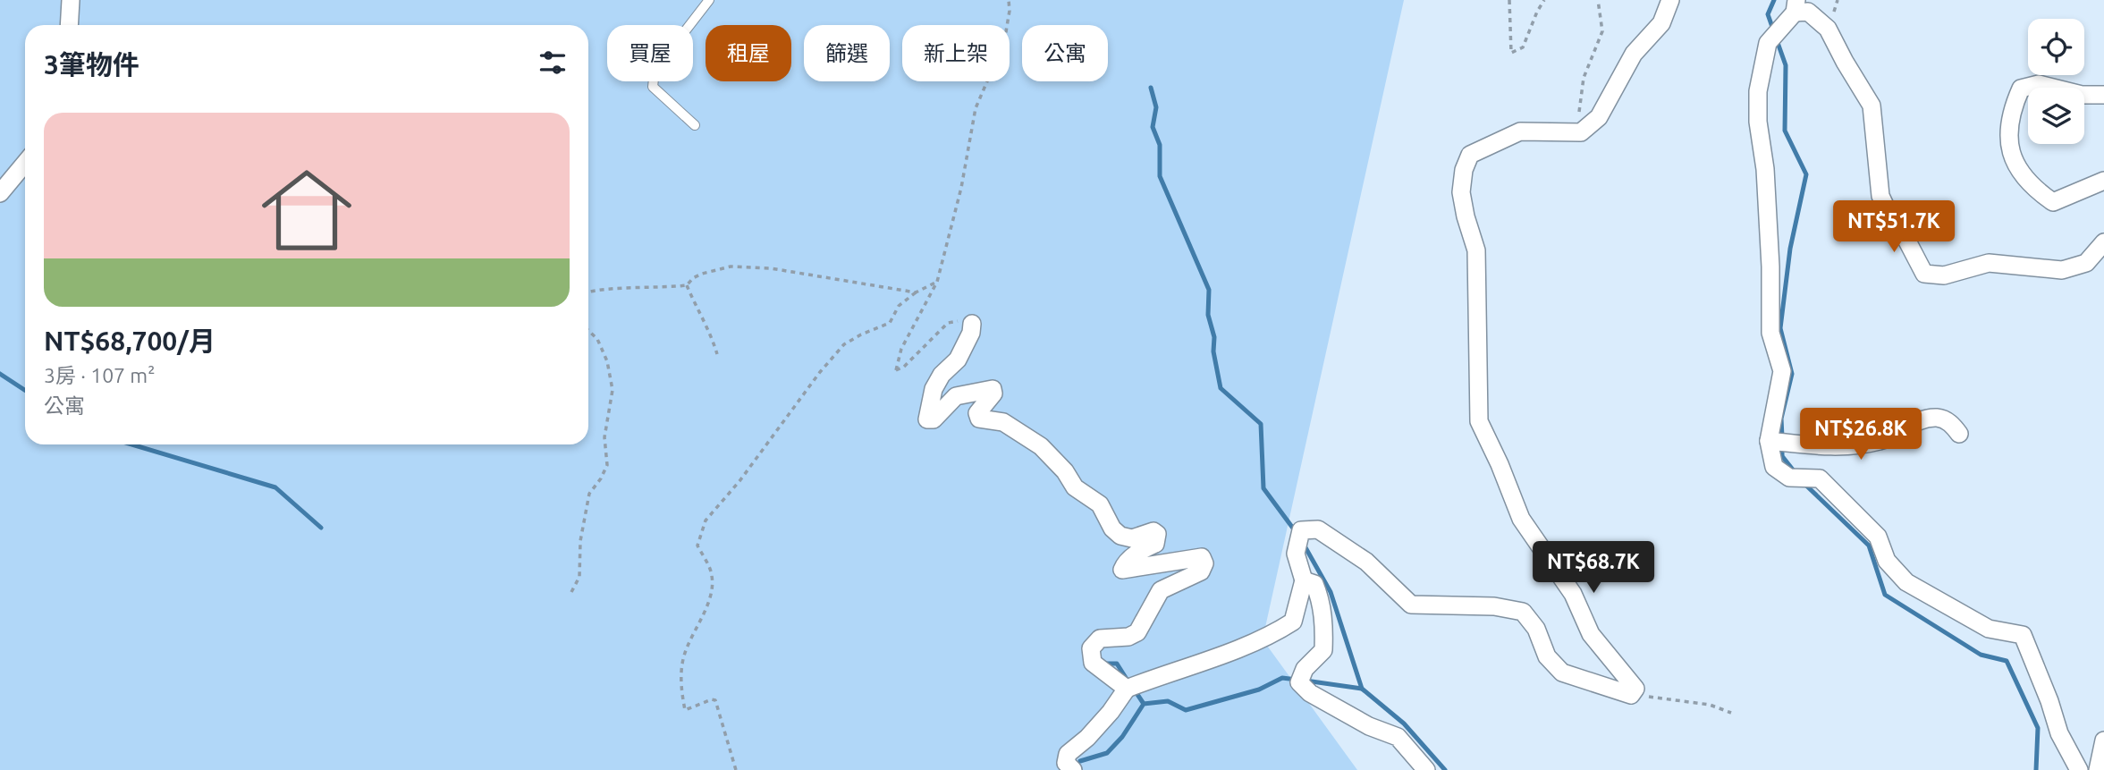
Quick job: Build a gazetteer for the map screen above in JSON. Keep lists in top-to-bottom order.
{
  "page": {
    "chip": [
      "買屋",
      "租屋",
      "篩選",
      "新上架",
      "公寓"
    ],
    "heading": "3筆物件",
    "list": [
      {
        "name": "NT$68,700/月",
        "note": "3房 · 107 m² · 公寓"
      }
    ],
    "price": ["NT$51.7K", "NT$26.8K", "NT$68.7K"]
  }
}
